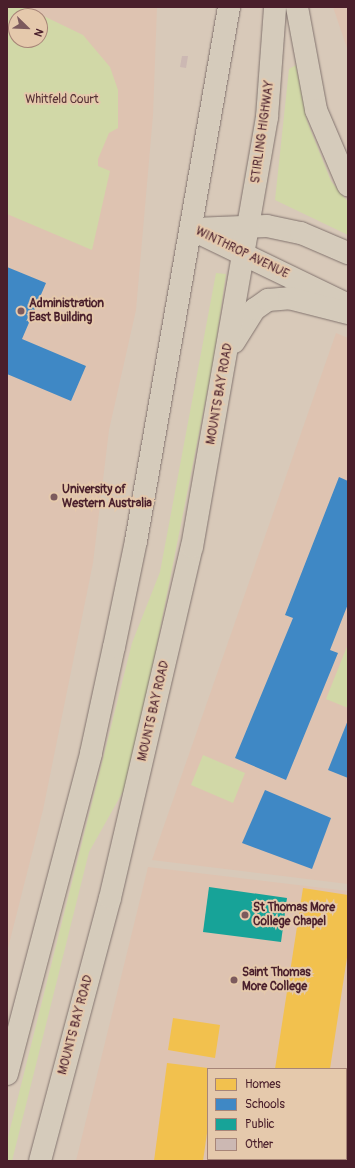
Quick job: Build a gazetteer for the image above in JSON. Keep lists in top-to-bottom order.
{
  "streets": {
    "main road": ["STIRLING HIGHWAY", "WINTHROP AVENUE", "MOUNTS BAY ROAD"]
  },
  "crossings": [
    ["STIRLING HIGHWAY", "WINTHROP AVENUE"],
    ["STIRLING HIGHWAY", "MOUNTS BAY ROAD"],
    ["WINTHROP AVENUE", "MOUNTS BAY ROAD"]
  ],
  "parks": ["Whitfeld Court"],
  "places": [
    "Administration East Building",
    "University of Western Australia",
    "St Thomas More College Chapel",
    "Saint Thomas More College"
  ],
  "legend": [
    "Homes",
    "Schools",
    "Public",
    "Other"
  ],
  "north": "bottom right"
}
